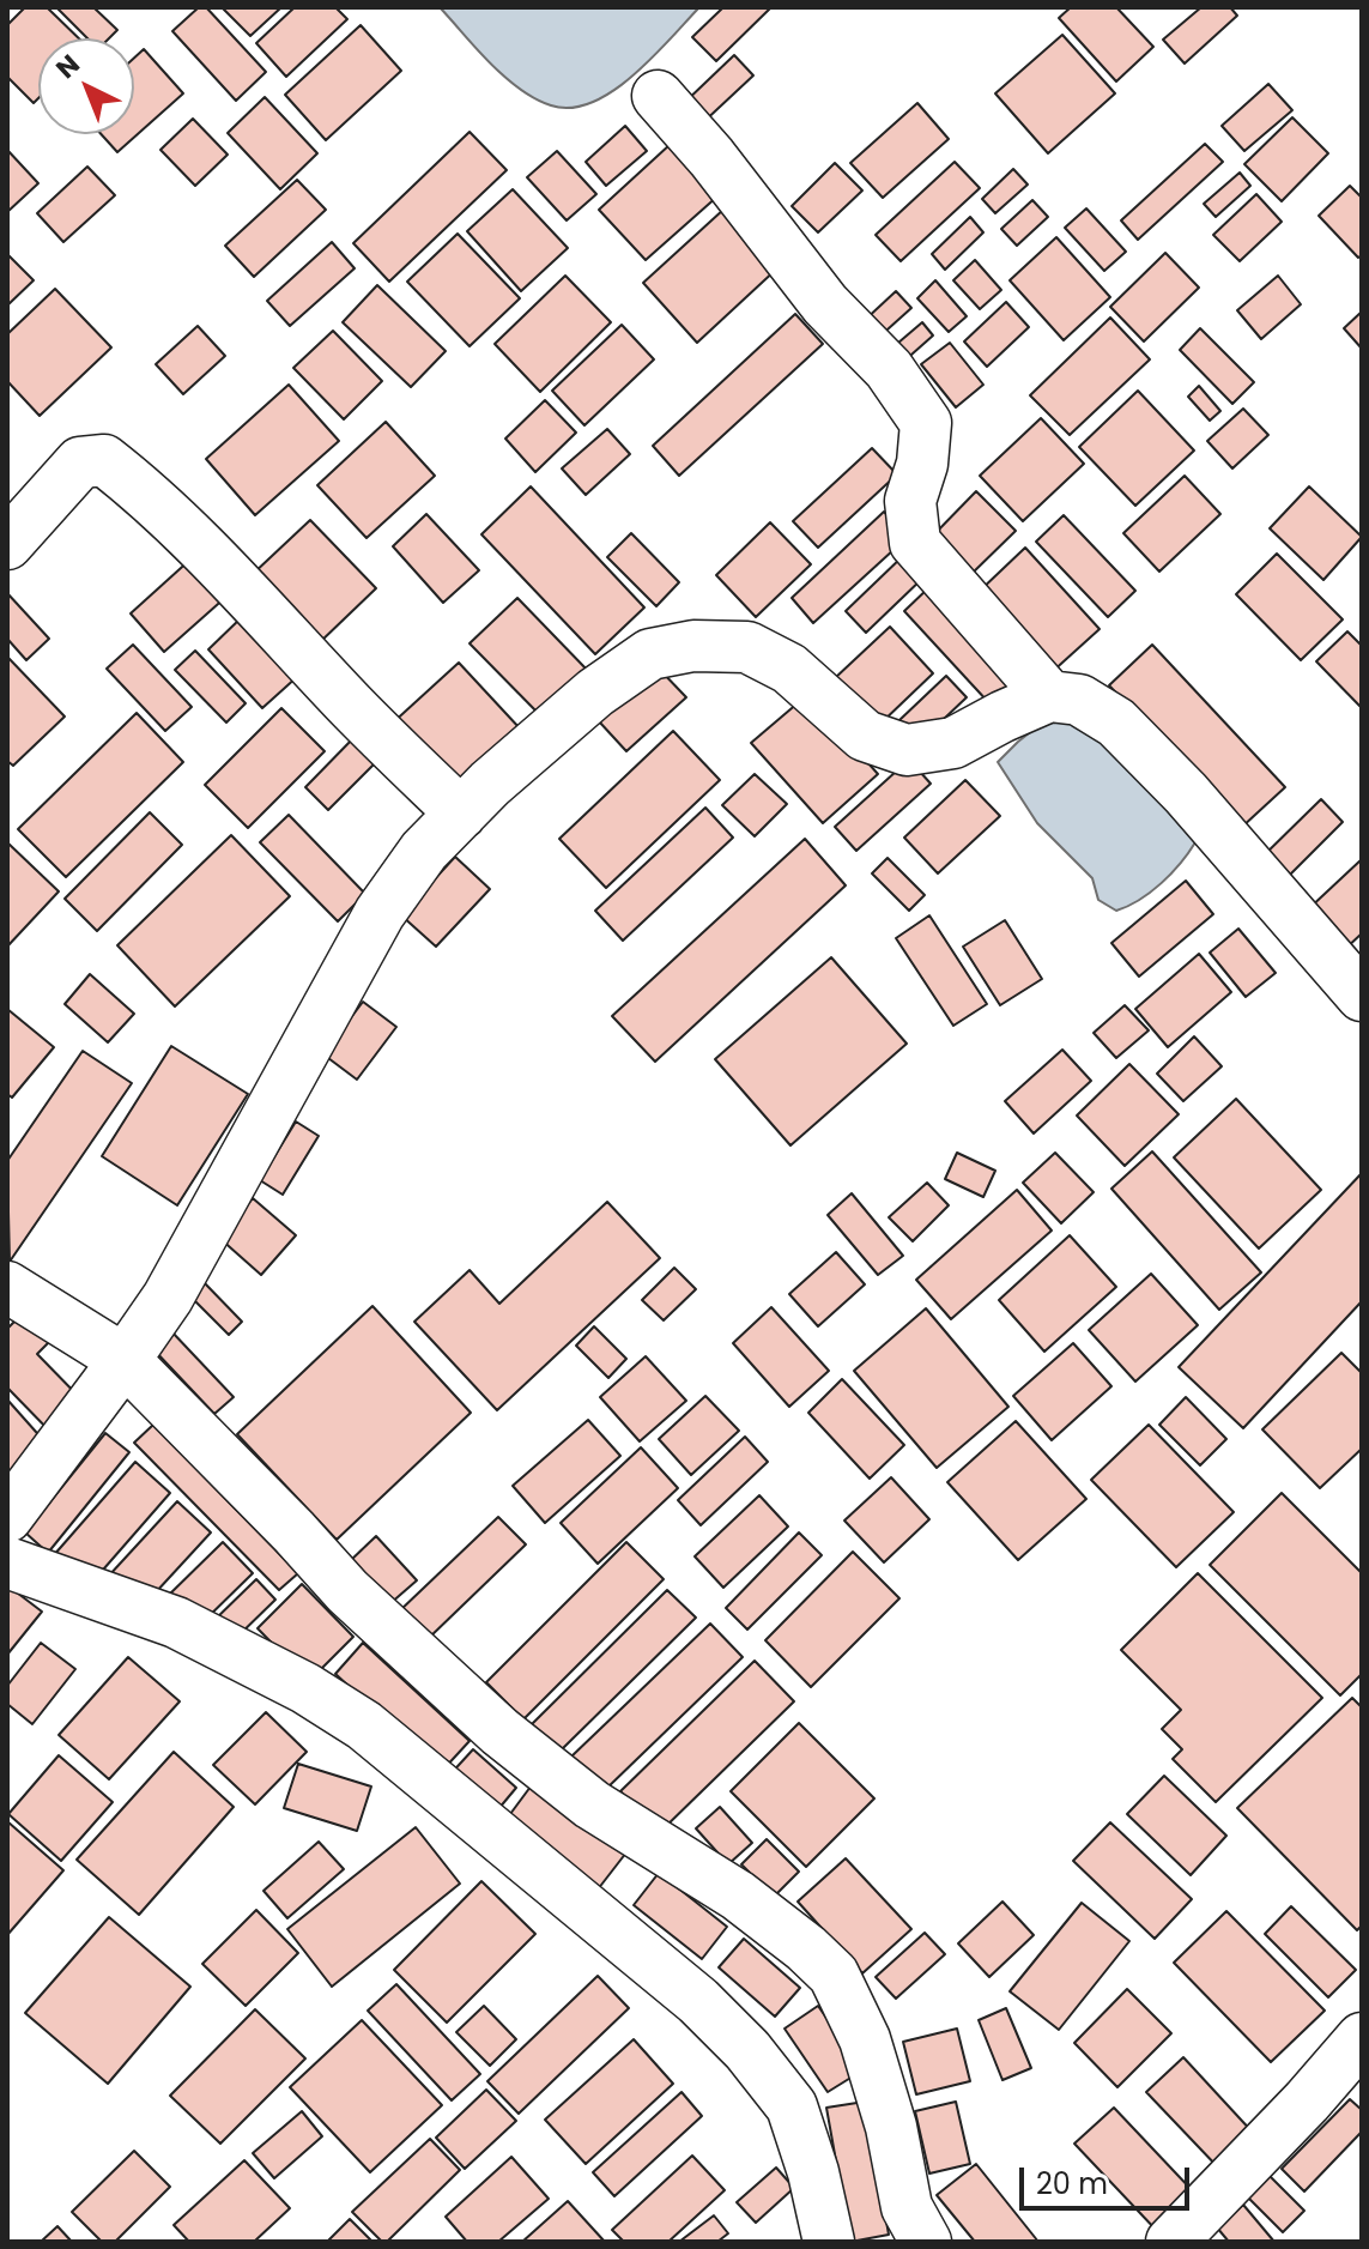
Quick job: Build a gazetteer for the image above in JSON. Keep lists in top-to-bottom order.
{
  "scale_bar": "20 m",
  "north": "top left"
}
